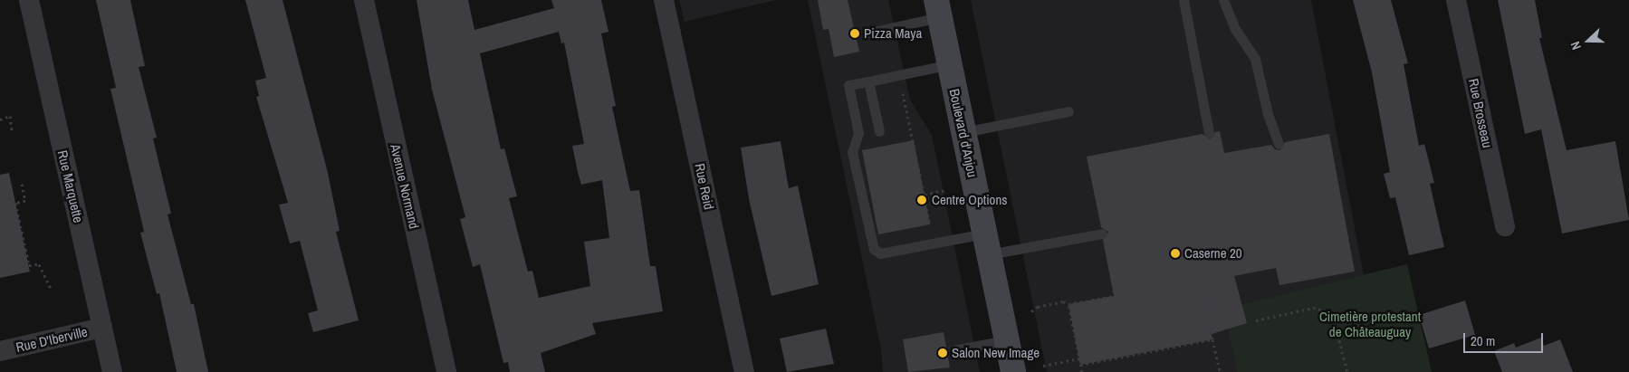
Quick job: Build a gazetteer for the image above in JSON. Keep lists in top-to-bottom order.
{
  "streets": {
    "street": [
      "Rue Brosseau",
      "Boulevard d'Anjou",
      "Rue Marquette",
      "Avenue Normand",
      "Rue Reid",
      "Rue D'Iberville"
    ]
  },
  "crossings": [
    ["Rue Marquette", "Rue D'Iberville"]
  ],
  "parks": ["Cimetière protestant de Châteauguay"],
  "places": [
    "Pizza Maya",
    "Centre Options",
    "Caserne 20",
    "Salon New Image"
  ],
  "scale_bar": "20 m",
  "north": "left"
}
